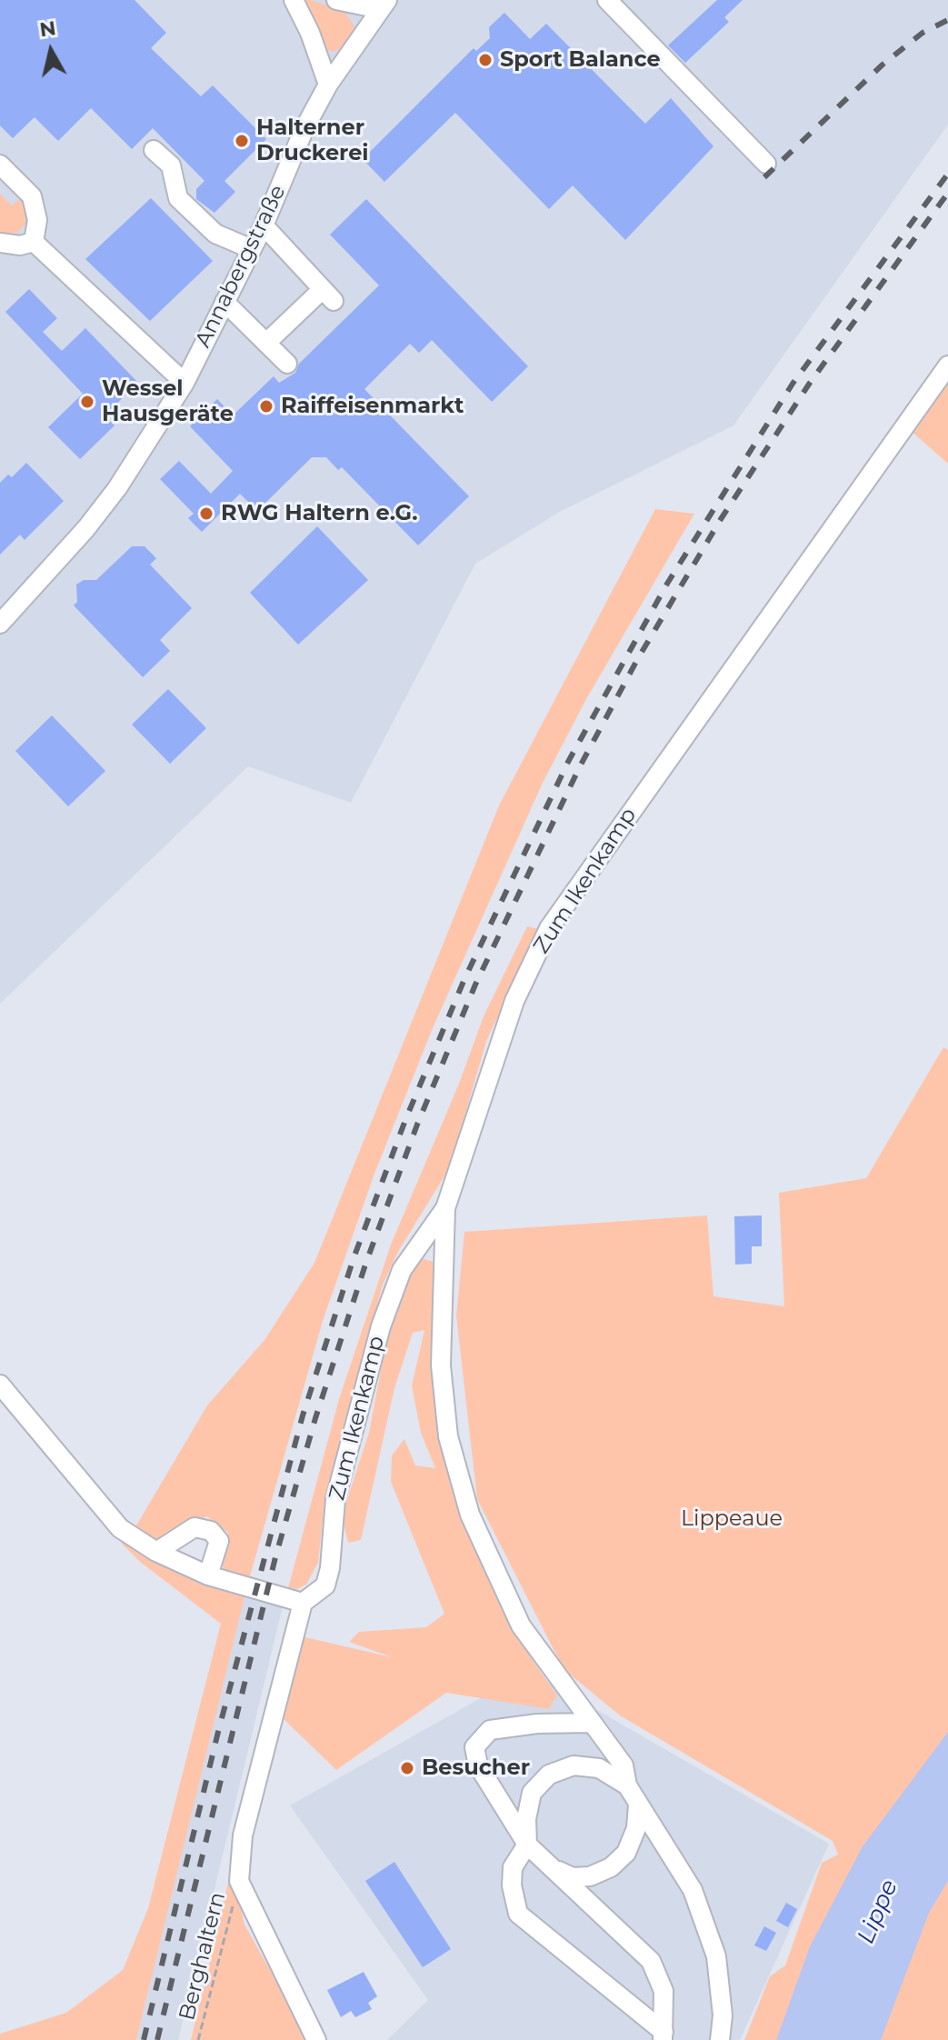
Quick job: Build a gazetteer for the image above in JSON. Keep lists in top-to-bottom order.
{
  "streets": {
    "street": ["Annabergstraße", "Zum Ikenkamp"],
    "path": ["Berghaltern"]
  },
  "water": ["Lippe"],
  "parks": ["Lippeaue"],
  "places": [
    "Sport Balance",
    "Halterner Druckerei",
    "Wessel Hausgeräte",
    "Raiffeisenmarkt",
    "RWG Haltern e.G.",
    "Besucher"
  ],
  "north": "top"
}
